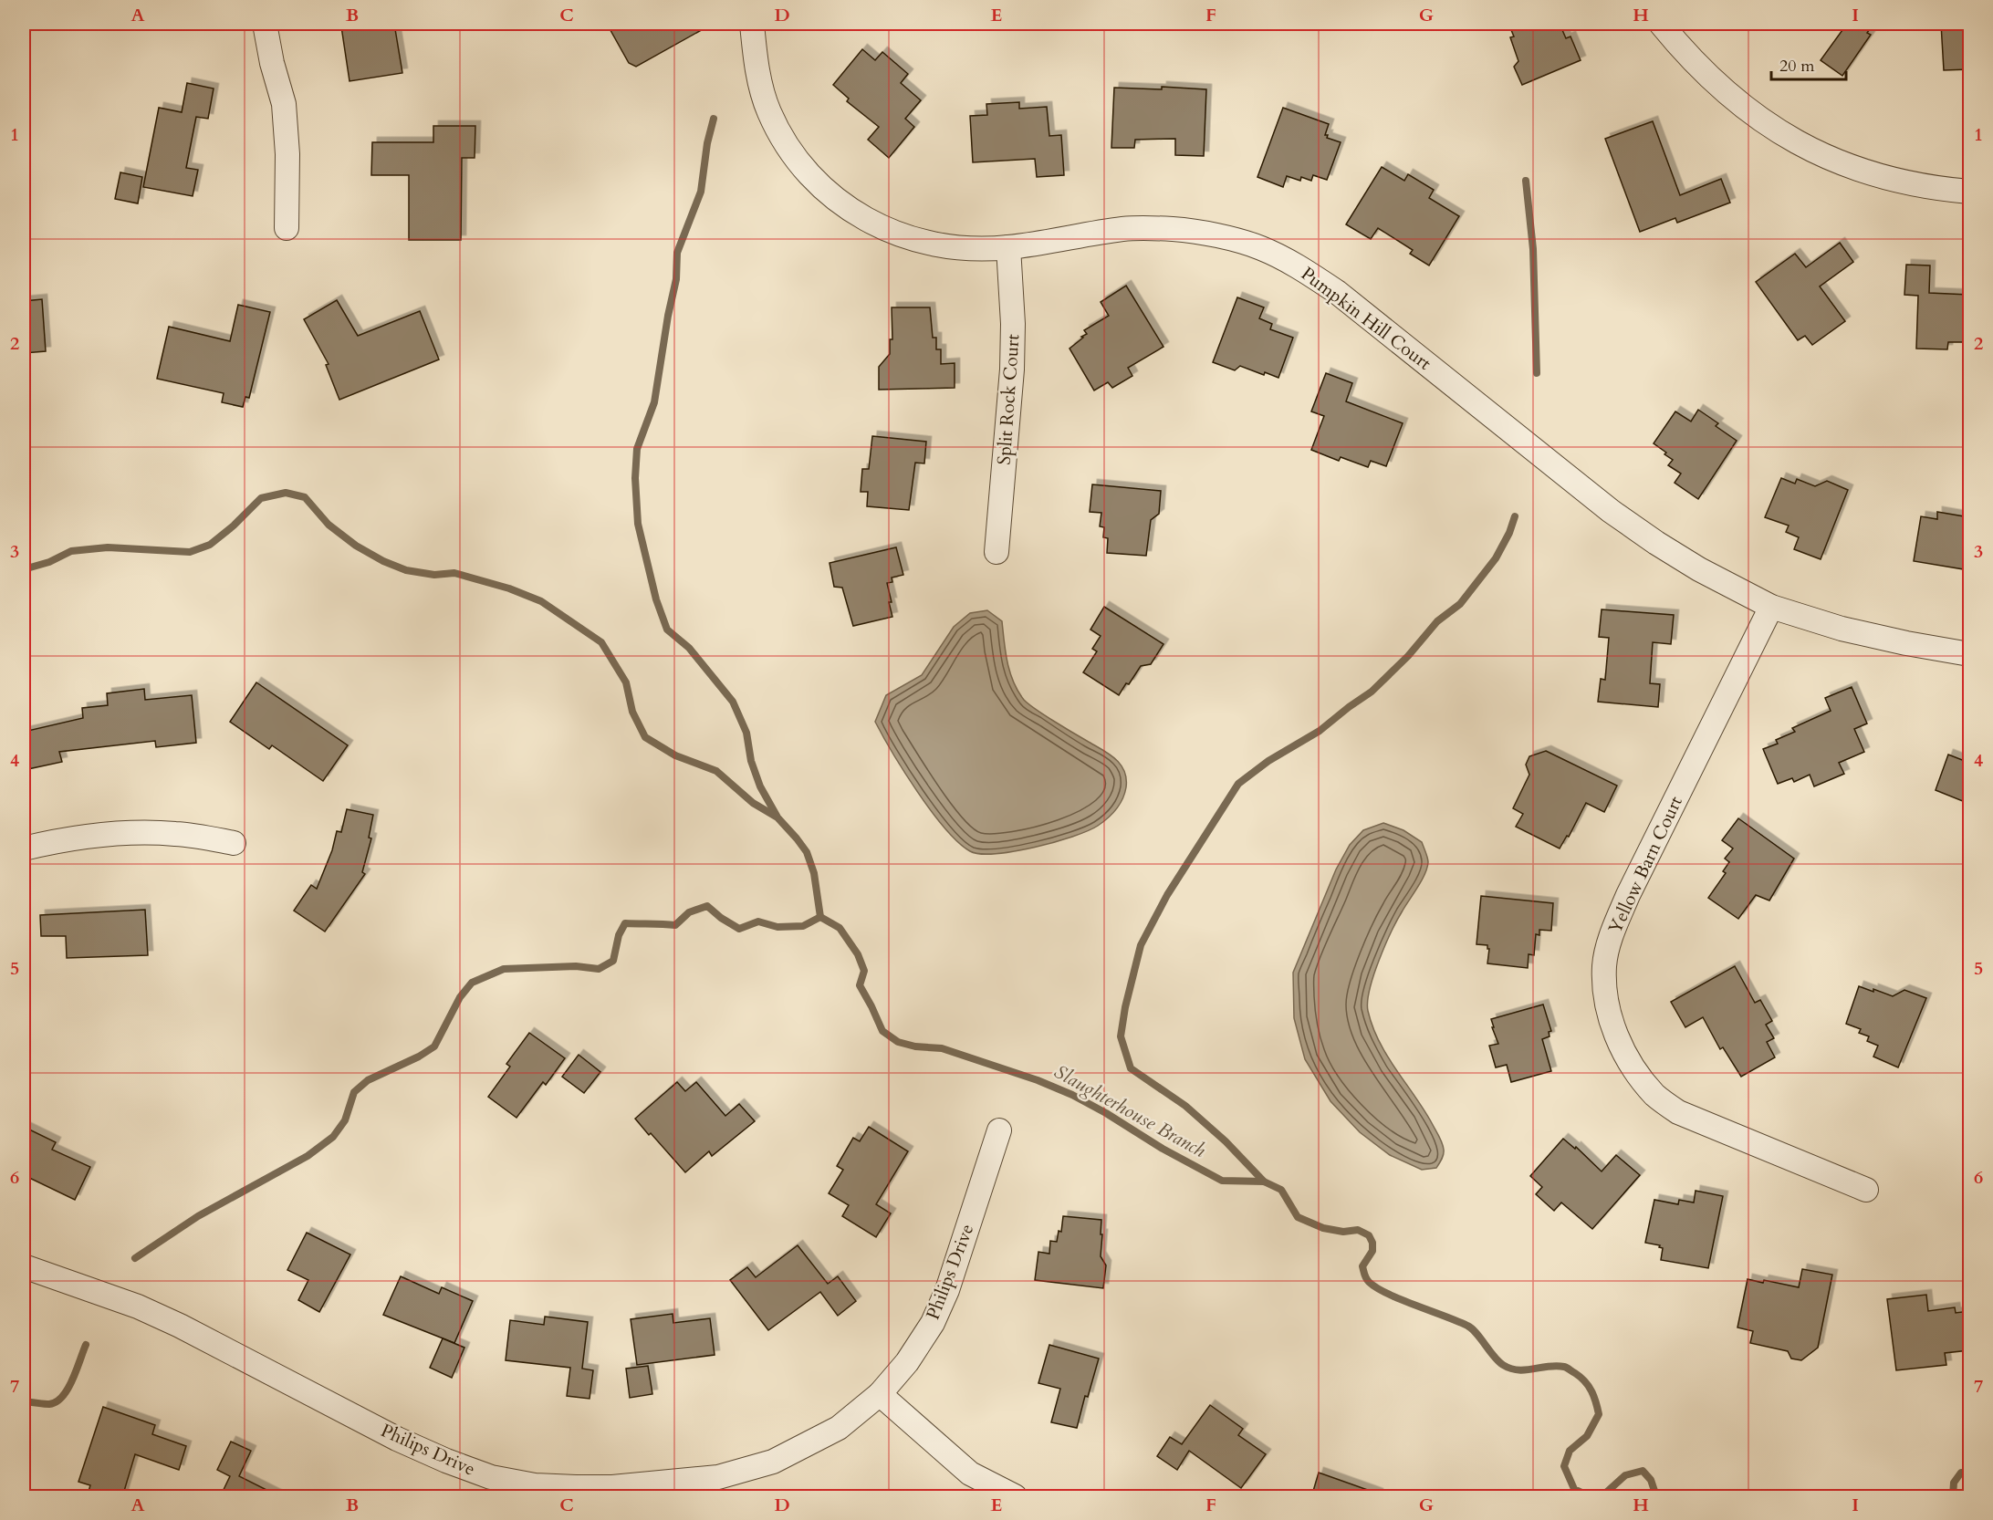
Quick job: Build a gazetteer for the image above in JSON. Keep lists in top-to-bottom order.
{
  "streets": {
    "street": [
      "Pumpkin Hill Court",
      "Split Rock Court",
      "Yellow Barn Court",
      "Philips Drive"
    ]
  },
  "crossings": [
    ["Pumpkin Hill Court", "Split Rock Court"],
    ["Pumpkin Hill Court", "Yellow Barn Court"]
  ],
  "water": ["Slaughterhouse Branch"],
  "scale_bar": "20 m",
  "grid": {
    "columns": [
      "A",
      "B",
      "C",
      "D",
      "E",
      "F",
      "G",
      "H",
      "I"
    ],
    "rows": [
      "1",
      "2",
      "3",
      "4",
      "5",
      "6",
      "7"
    ]
  }
}
